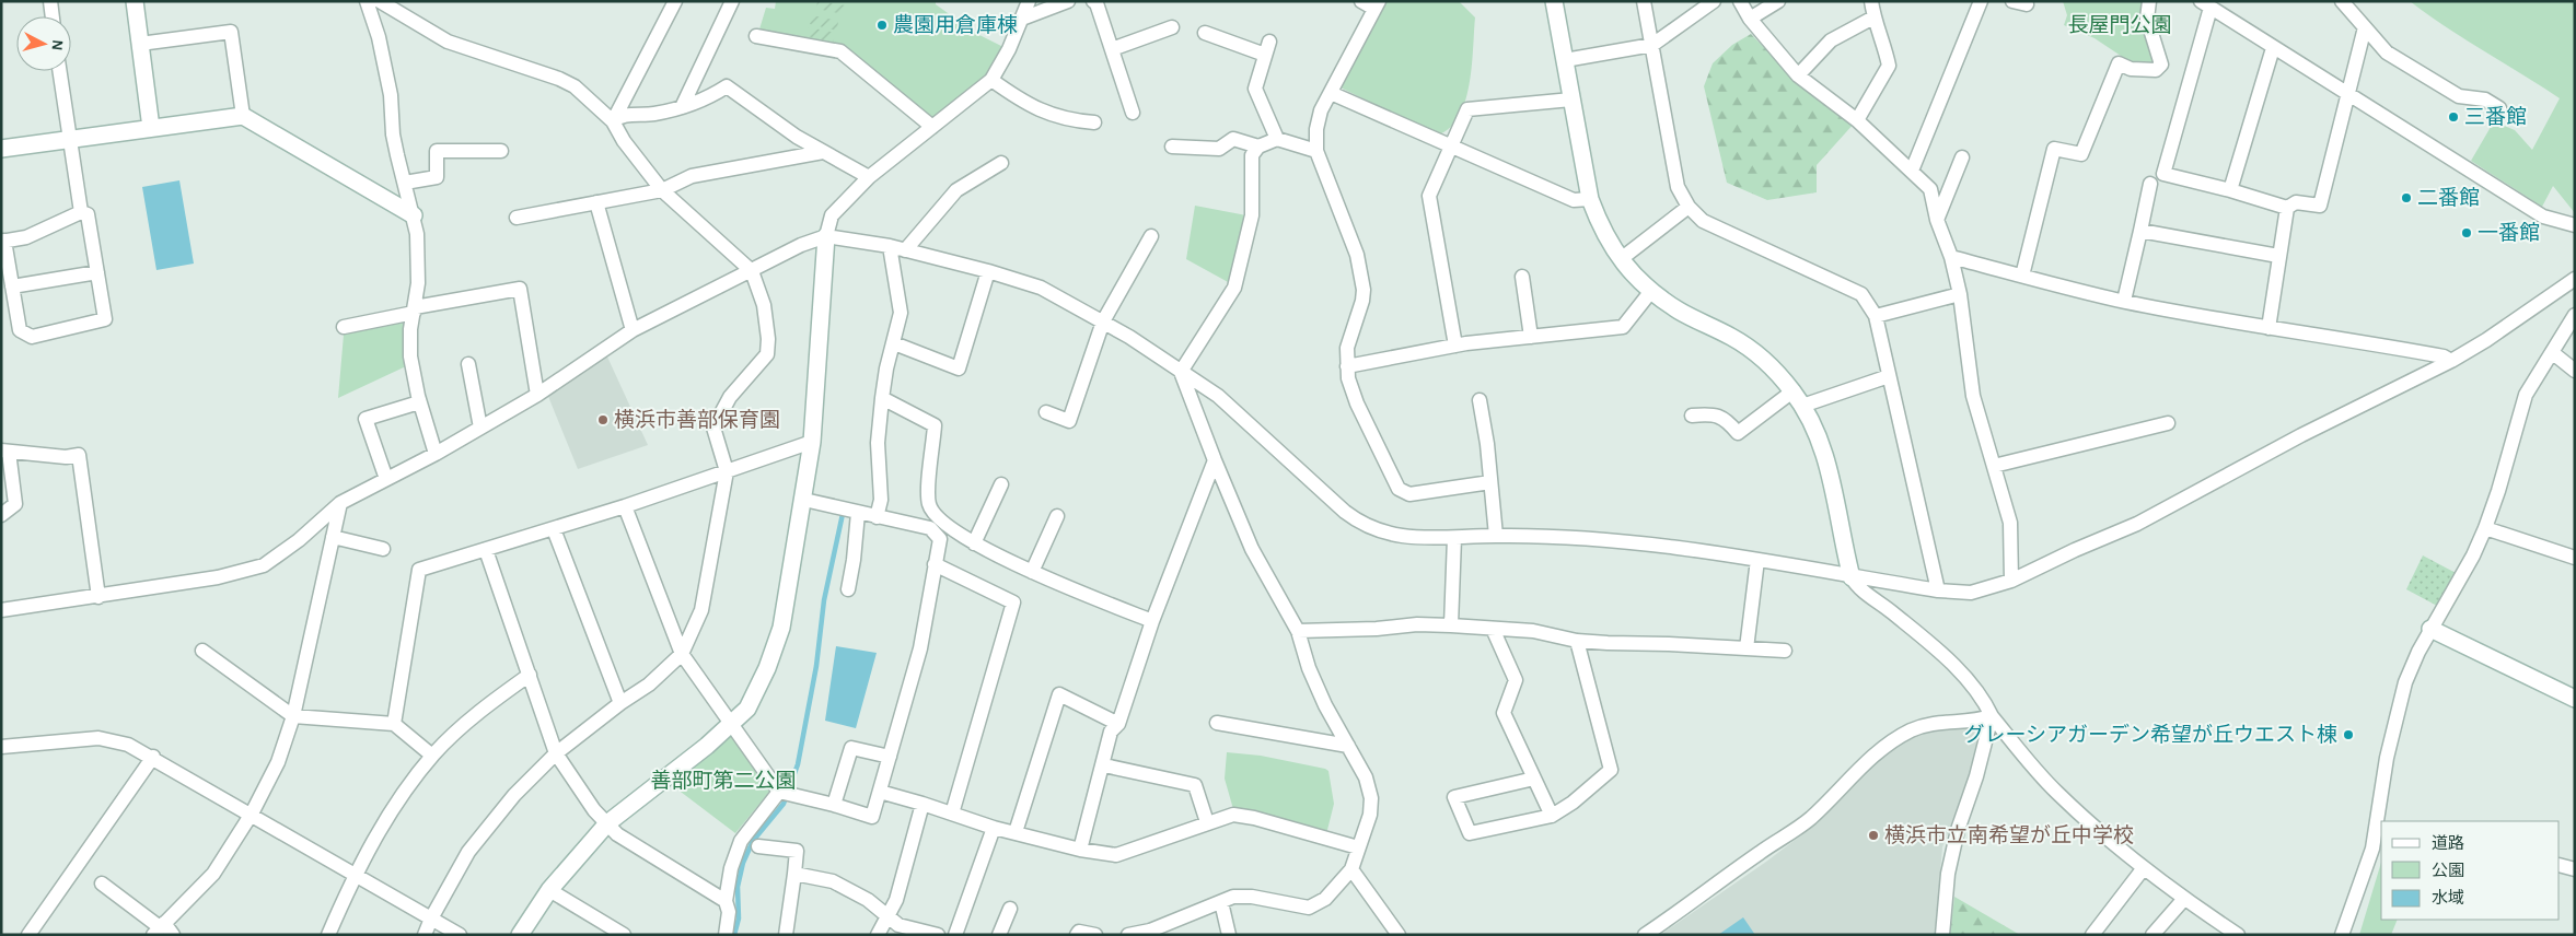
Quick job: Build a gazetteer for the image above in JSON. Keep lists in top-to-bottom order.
{
  "parks": ["長屋門公園", "善部町第二公園"],
  "places": [
    "農園用倉庫棟",
    "三番館",
    "二番館",
    "一番館",
    "横浜市善部保育園",
    "グレーシアガーデン希望が丘ウエスト棟",
    "横浜市立南希望が丘中学校"
  ],
  "legend": ["道路", "公園", "水域"],
  "north": "right"
}
